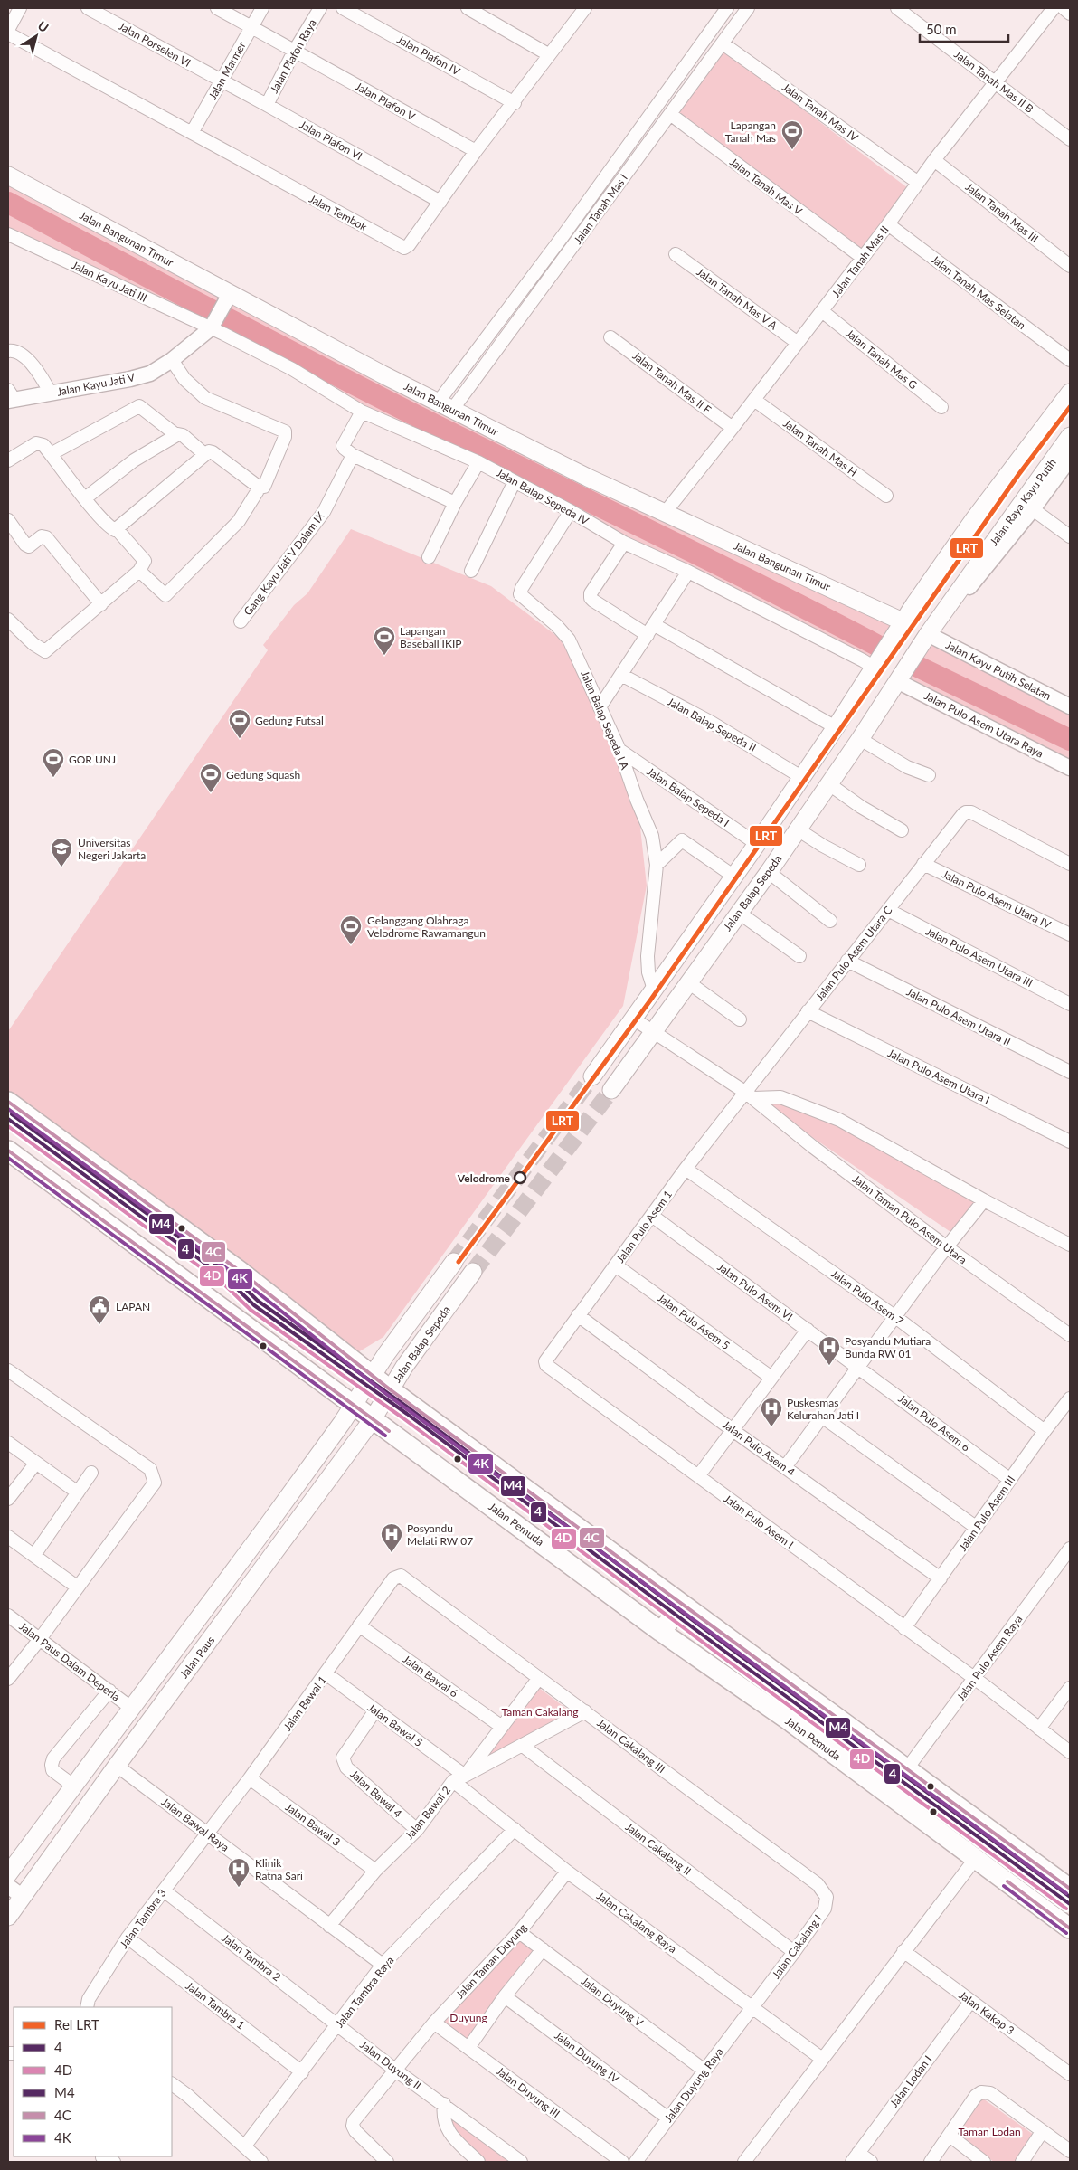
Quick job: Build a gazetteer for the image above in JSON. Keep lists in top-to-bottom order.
{
  "streets": {
    "main road": [
      "Jalan Bangunan Timur",
      "Jalan Raya Kayu Putih",
      "Jalan Balap Sepeda",
      "Jalan Pemuda",
      "Jalan Paus"
    ],
    "street": [
      "Jalan Porselen VI",
      "Jalan Plafon IV",
      "Jalan Plafon Raya",
      "Jalan Marmer",
      "Jalan Tanah Mas II B",
      "Jalan Plafon V",
      "Jalan Tanah Mas IV",
      "Jalan Plafon VI",
      "Jalan Tanah Mas V",
      "Jalan Tanah Mas I",
      "Jalan Tembok",
      "Jalan Tanah Mas III",
      "Jalan Tanah Mas II",
      "Jalan Kayu Jati III",
      "Jalan Tanah Mas Selatan",
      "Jalan Tanah Mas V A",
      "Jalan Tanah Mas G",
      "Jalan Tanah Mas II F",
      "Jalan Kayu Jati V",
      "Jalan Tanah Mas H",
      "Jalan Balap Sepeda IV",
      "Gang Kayu Jati V Dalam IX",
      "Jalan Kayu Putih Selatan",
      "Jalan Balap Sepeda I A",
      "Jalan Balap Sepeda II",
      "Jalan Pulo Asem Utara Raya",
      "Jalan Balap Sepeda I",
      "Jalan Pulo Asem Utara IV",
      "Jalan Pulo Asem Utara C",
      "Jalan Pulo Asem Utara III",
      "Jalan Pulo Asem Utara II",
      "Jalan Pulo Asem Utara I",
      "Jalan Taman Pulo Asem Utara",
      "Jalan Pulo Asem 1",
      "Jalan Pulo Asem VI",
      "Jalan Pulo Asem 7",
      "Jalan Pulo Asem 5",
      "Jalan Pulo Asem 6",
      "Jalan Pulo Asem 4",
      "Jalan Pulo Asem III",
      "Jalan Pulo Asem I",
      "Jalan Pulo Asem Raya",
      "Jalan Paus Dalam Deperla",
      "Jalan Bawal 6",
      "Jalan Bawal 1",
      "Jalan Bawal 5",
      "Jalan Cakalang III",
      "Jalan Bawal 4",
      "Jalan Bawal 2",
      "Jalan Bawal Raya",
      "Jalan Bawal 3",
      "Jalan Cakalang II",
      "Jalan Tambra 3",
      "Jalan Cakalang Raya",
      "Jalan Cakalang I",
      "Jalan Tambra 2",
      "Jalan Taman Duyung",
      "Jalan Tambra Raya",
      "Jalan Duyung V",
      "Jalan Tambra 1",
      "Jalan Kakap 3",
      "Jalan Duyung IV",
      "Jalan Duyung II",
      "Jalan Lodan I",
      "Jalan Duyung Raya",
      "Jalan Duyung III"
    ]
  },
  "crossings": [
    ["Jalan Porselen VI", "Jalan Marmer"],
    ["Jalan Porselen VI", "Jalan Plafon VI"],
    ["Jalan Plafon IV", "Jalan Tembok"],
    ["Jalan Plafon Raya", "Jalan Plafon V"],
    ["Jalan Plafon Raya", "Jalan Plafon VI"],
    ["Jalan Marmer", "Jalan Plafon V"],
    ["Jalan Marmer", "Jalan Plafon VI"],
    ["Jalan Marmer", "Jalan Tembok"],
    ["Jalan Tanah Mas II B", "Jalan Tanah Mas II"],
    ["Jalan Plafon V", "Jalan Tembok"],
    ["Jalan Tanah Mas IV", "Jalan Tanah Mas I"],
    ["Jalan Tanah Mas IV", "Jalan Tanah Mas II"],
    ["Jalan Plafon VI", "Jalan Tembok"],
    ["Jalan Tanah Mas V", "Jalan Tanah Mas I"],
    ["Jalan Tanah Mas V", "Jalan Tanah Mas II"],
    ["Jalan Tanah Mas I", "Jalan Bangunan Timur"],
    ["Jalan Tanah Mas III", "Jalan Tanah Mas II"],
    ["Jalan Bangunan Timur", "Jalan Tanah Mas II"],
    ["Jalan Bangunan Timur", "Jalan Kayu Jati V"],
    ["Jalan Tanah Mas II", "Jalan Tanah Mas Selatan"],
    ["Jalan Tanah Mas II", "Jalan Tanah Mas V A"],
    ["Jalan Tanah Mas II", "Jalan Tanah Mas G"],
    ["Jalan Tanah Mas II", "Jalan Tanah Mas II F"],
    ["Jalan Tanah Mas II", "Jalan Tanah Mas H"],
    ["Jalan Kayu Jati III", "Jalan Kayu Jati V"],
    ["Jalan Kayu Jati III", "Jalan Balap Sepeda IV"],
    ["Jalan Kayu Jati V", "Jalan Balap Sepeda IV"],
    ["Jalan Balap Sepeda IV", "Jalan Balap Sepeda I A"],
    ["Jalan Raya Kayu Putih", "Jalan Kayu Putih Selatan"],
    ["Jalan Raya Kayu Putih", "Jalan Pulo Asem Utara Raya"],
    ["Jalan Raya Kayu Putih", "Jalan Balap Sepeda"],
    ["Jalan Balap Sepeda I A", "Jalan Balap Sepeda I"],
    ["Jalan Pulo Asem Utara Raya", "Jalan Balap Sepeda"],
    ["Jalan Balap Sepeda", "Jalan Taman Pulo Asem Utara"],
    ["Jalan Balap Sepeda", "Jalan Pemuda"],
    ["Jalan Balap Sepeda", "Jalan Paus"],
    ["Jalan Pulo Asem Utara IV", "Jalan Pulo Asem Utara C"],
    ["Jalan Pulo Asem Utara C", "Jalan Pulo Asem Utara III"],
    ["Jalan Pulo Asem Utara C", "Jalan Pulo Asem Utara II"],
    ["Jalan Pulo Asem Utara C", "Jalan Pulo Asem Utara I"],
    ["Jalan Pulo Asem Utara C", "Jalan Taman Pulo Asem Utara"],
    ["Jalan Pulo Asem Utara C", "Jalan Pulo Asem 1"],
    ["Jalan Taman Pulo Asem Utara", "Jalan Pulo Asem 1"],
    ["Jalan Pulo Asem 1", "Jalan Pulo Asem VI"],
    ["Jalan Pulo Asem 1", "Jalan Pulo Asem 7"],
    ["Jalan Pulo Asem 1", "Jalan Pulo Asem 5"],
    ["Jalan Pulo Asem 1", "Jalan Pulo Asem 4"],
    ["Jalan Pulo Asem 1", "Jalan Pulo Asem I"],
    ["Jalan Pulo Asem VI", "Jalan Pulo Asem 6"],
    ["Jalan Pulo Asem 7", "Jalan Pulo Asem III"],
    ["Jalan Pulo Asem 6", "Jalan Pulo Asem III"],
    ["Jalan Pulo Asem 4", "Jalan Pulo Asem III"],
    ["Jalan Pulo Asem III", "Jalan Pulo Asem I"],
    ["Jalan Pulo Asem I", "Jalan Pulo Asem Raya"],
    ["Jalan Pemuda", "Jalan Paus"],
    ["Jalan Paus", "Jalan Paus Dalam Deperla"],
    ["Jalan Paus", "Jalan Bawal Raya"],
    ["Jalan Bawal 6", "Jalan Bawal 1"],
    ["Jalan Bawal 6", "Jalan Bawal 2"],
    ["Jalan Bawal 1", "Jalan Bawal 5"],
    ["Jalan Bawal 1", "Jalan Cakalang III"],
    ["Jalan Bawal 1", "Jalan Bawal Raya"],
    ["Jalan Bawal 1", "Jalan Bawal 3"],
    ["Jalan Bawal 1", "Jalan Tambra 3"],
    ["Jalan Bawal 5", "Jalan Bawal 4"],
    ["Jalan Bawal 5", "Jalan Bawal 2"],
    ["Jalan Bawal 5", "Jalan Cakalang Raya"],
    ["Jalan Cakalang III", "Jalan Bawal 2"],
    ["Jalan Cakalang III", "Jalan Cakalang I"],
    ["Jalan Bawal 4", "Jalan Bawal 2"],
    ["Jalan Bawal 2", "Jalan Bawal Raya"],
    ["Jalan Bawal 2", "Jalan Bawal 3"],
    ["Jalan Bawal 2", "Jalan Cakalang Raya"],
    ["Jalan Bawal Raya", "Jalan Tambra 3"],
    ["Jalan Bawal Raya", "Jalan Tambra Raya"],
    ["Jalan Cakalang II", "Jalan Cakalang I"],
    ["Jalan Tambra 3", "Jalan Tambra 2"],
    ["Jalan Tambra 3", "Jalan Tambra 1"],
    ["Jalan Cakalang Raya", "Jalan Cakalang I"],
    ["Jalan Cakalang Raya", "Jalan Taman Duyung"],
    ["Jalan Cakalang Raya", "Jalan Tambra Raya"],
    ["Jalan Cakalang Raya", "Jalan Duyung Raya"],
    ["Jalan Cakalang I", "Jalan Duyung Raya"],
    ["Jalan Tambra 2", "Jalan Tambra Raya"],
    ["Jalan Tambra 2", "Jalan Duyung II"],
    ["Jalan Taman Duyung", "Jalan Duyung V"],
    ["Jalan Taman Duyung", "Jalan Duyung II"],
    ["Jalan Taman Duyung", "Jalan Duyung III"],
    ["Jalan Tambra Raya", "Jalan Tambra 1"],
    ["Jalan Tambra Raya", "Jalan Duyung II"],
    ["Jalan Duyung V", "Jalan Duyung Raya"],
    ["Jalan Kakap 3", "Jalan Lodan I"],
    ["Jalan Duyung IV", "Jalan Duyung Raya"]
  ],
  "parks": ["Taman Cakalang", "Duyung", "Taman Lodan"],
  "places": {
    "sports": [
      "Lapangan Tanah Mas",
      "Lapangan Baseball IKIP",
      "Gedung Futsal",
      "GOR UNJ",
      "Gedung Squash",
      "Gelanggang Olahraga Velodrome Rawamangun"
    ],
    "school or university": ["Universitas Negeri Jakarta"],
    "other": ["Velodrome"],
    "public building": ["LAPAN"],
    "hospital": [
      "Posyandu Mutiara Bunda RW 01",
      "Puskesmas Kelurahan Jati I",
      "Posyandu Melati RW 07",
      "Klinik Ratna Sari"
    ]
  },
  "lines": [
    "rail line LRT",
    "transit line 4C",
    "transit line 4K",
    "transit line M4",
    "transit line 4",
    "transit line 4D"
  ],
  "legend": [
    "Rel LRT",
    "4",
    "4D",
    "M4",
    "4C",
    "4K"
  ],
  "scale_bar": "50 m",
  "north": "top right"
}
